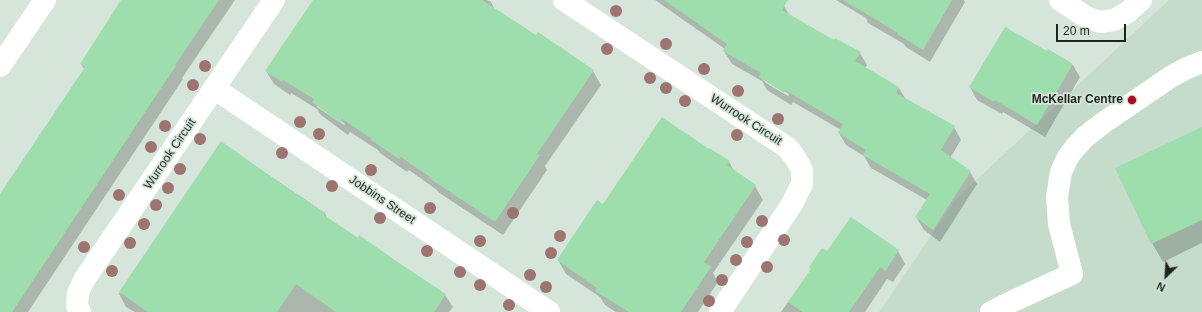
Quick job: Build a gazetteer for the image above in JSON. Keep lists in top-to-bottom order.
{
  "streets": {
    "street": ["Wurrook Circuit", "Jobbins Street"]
  },
  "crossings": [
    ["Wurrook Circuit", "Jobbins Street"]
  ],
  "places": ["McKellar Centre"],
  "scale_bar": "20 m",
  "north": "bottom left"
}
